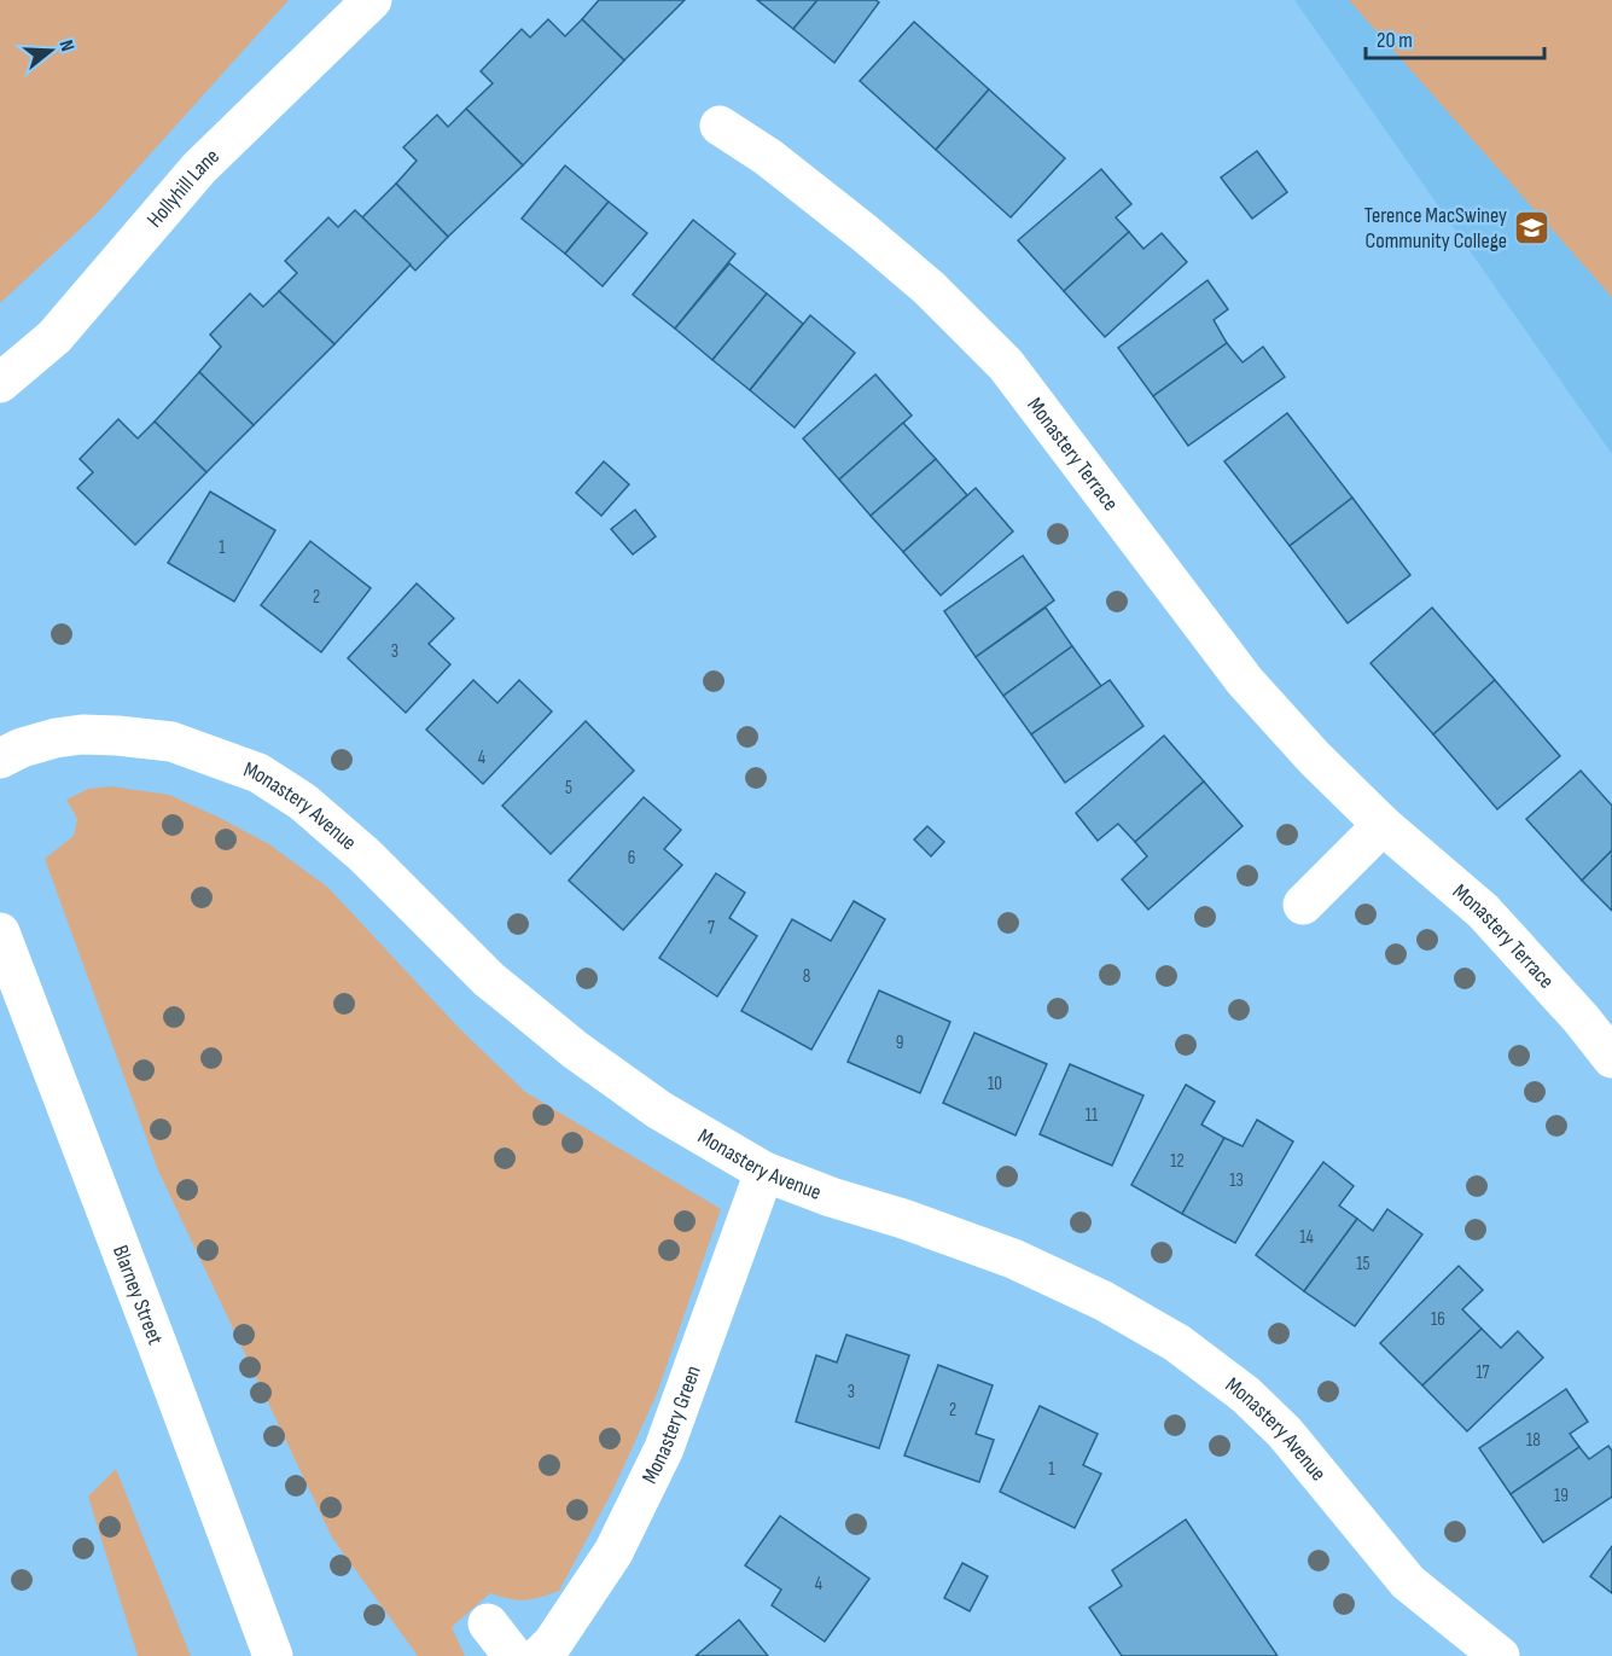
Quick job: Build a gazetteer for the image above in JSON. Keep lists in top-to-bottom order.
{
  "streets": {
    "street": [
      "Hollyhill Lane",
      "Monastery Terrace",
      "Monastery Avenue",
      "Blarney Street",
      "Monastery Green"
    ]
  },
  "crossings": [
    ["Monastery Avenue", "Monastery Green"]
  ],
  "places": {
    "school or university": ["Terence MacSwiney Community College"]
  },
  "house_numbers": [
    "1",
    "2",
    "3",
    "4",
    "5",
    "6",
    "7",
    "8",
    "9",
    "10",
    "11",
    "12",
    "13",
    "14",
    "15",
    "16",
    "17",
    "3",
    "2",
    "18",
    "1",
    "19",
    "4"
  ],
  "scale_bar": "20 m",
  "north": "right"
}
